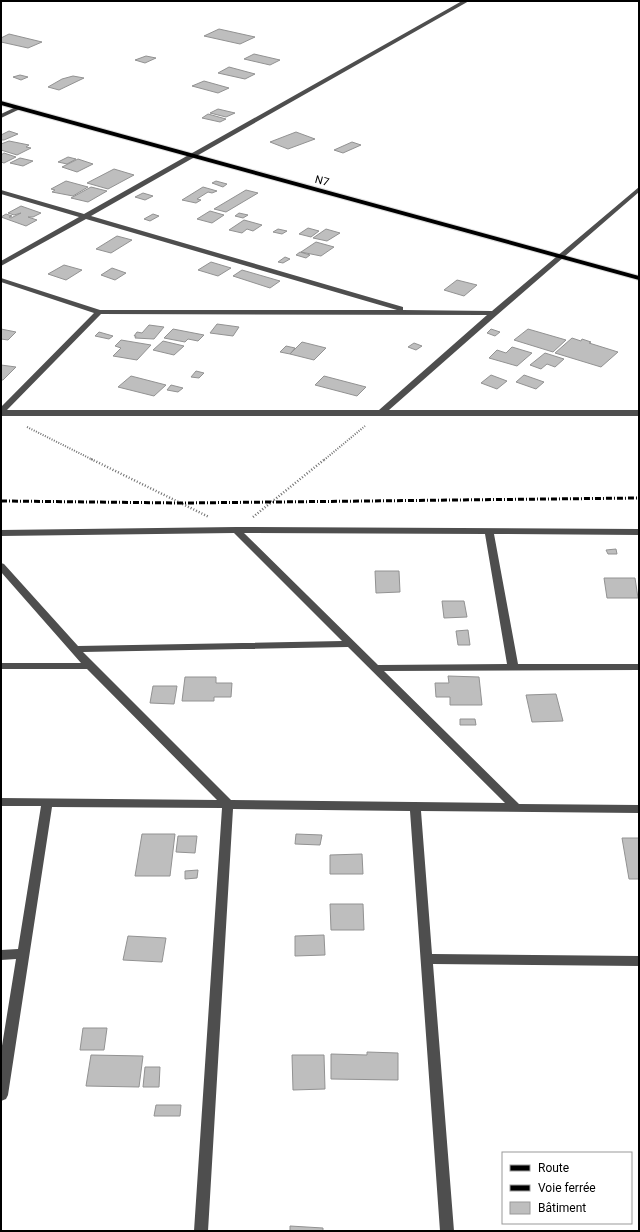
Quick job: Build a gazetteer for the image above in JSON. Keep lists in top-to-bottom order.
{
  "streets": {
    "main road": ["N7"]
  },
  "legend": ["Route", "Voie ferrée", "Bâtiment"]
}
